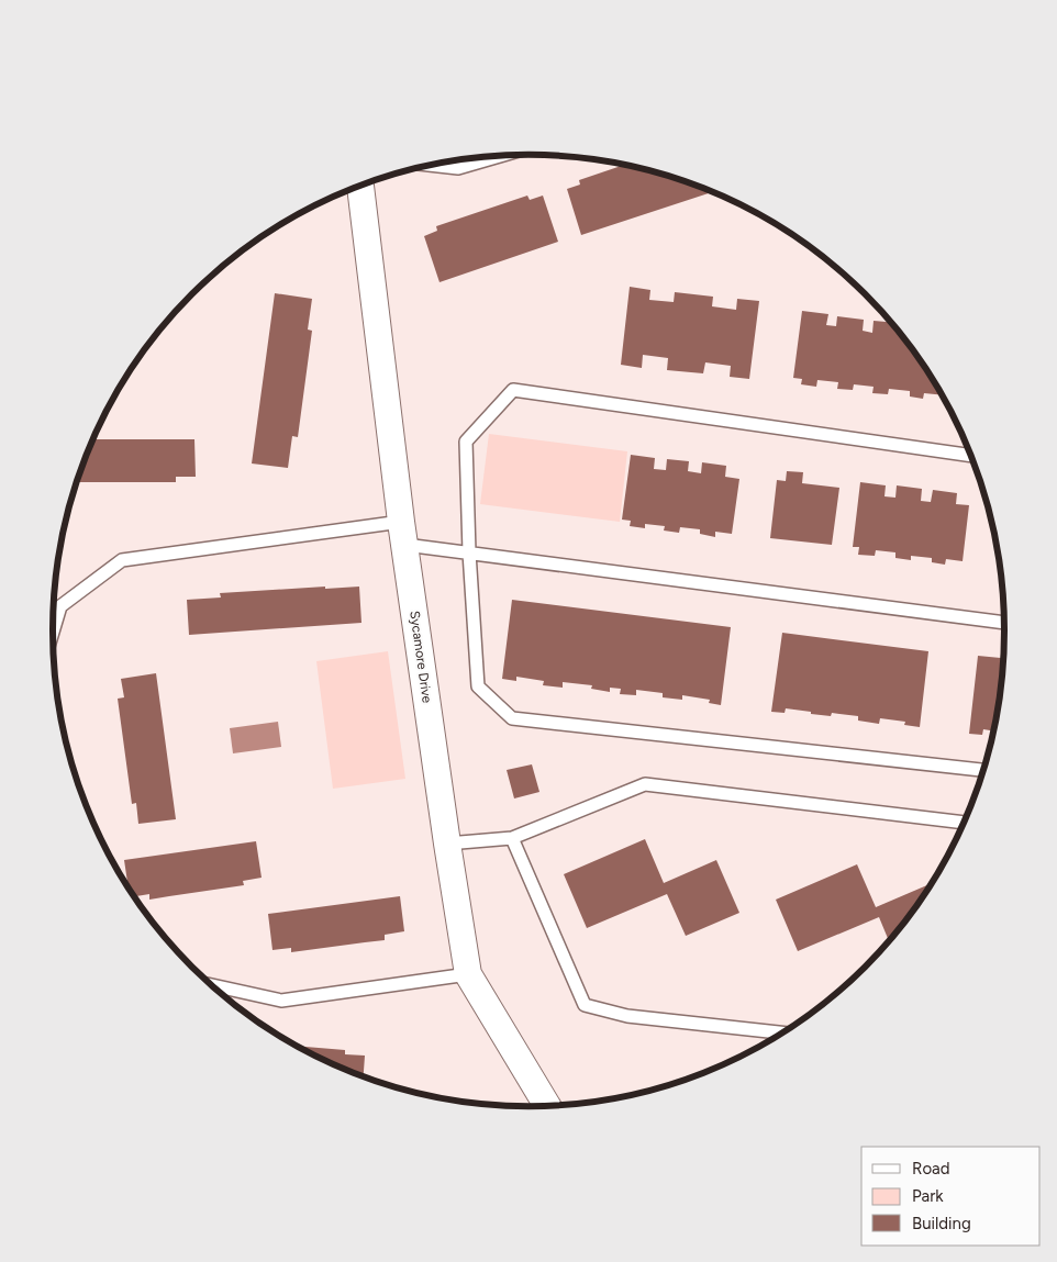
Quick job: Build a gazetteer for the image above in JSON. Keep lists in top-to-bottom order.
{
  "streets": {
    "street": ["Sycamore Drive"]
  },
  "legend": ["Road", "Park", "Building"]
}
